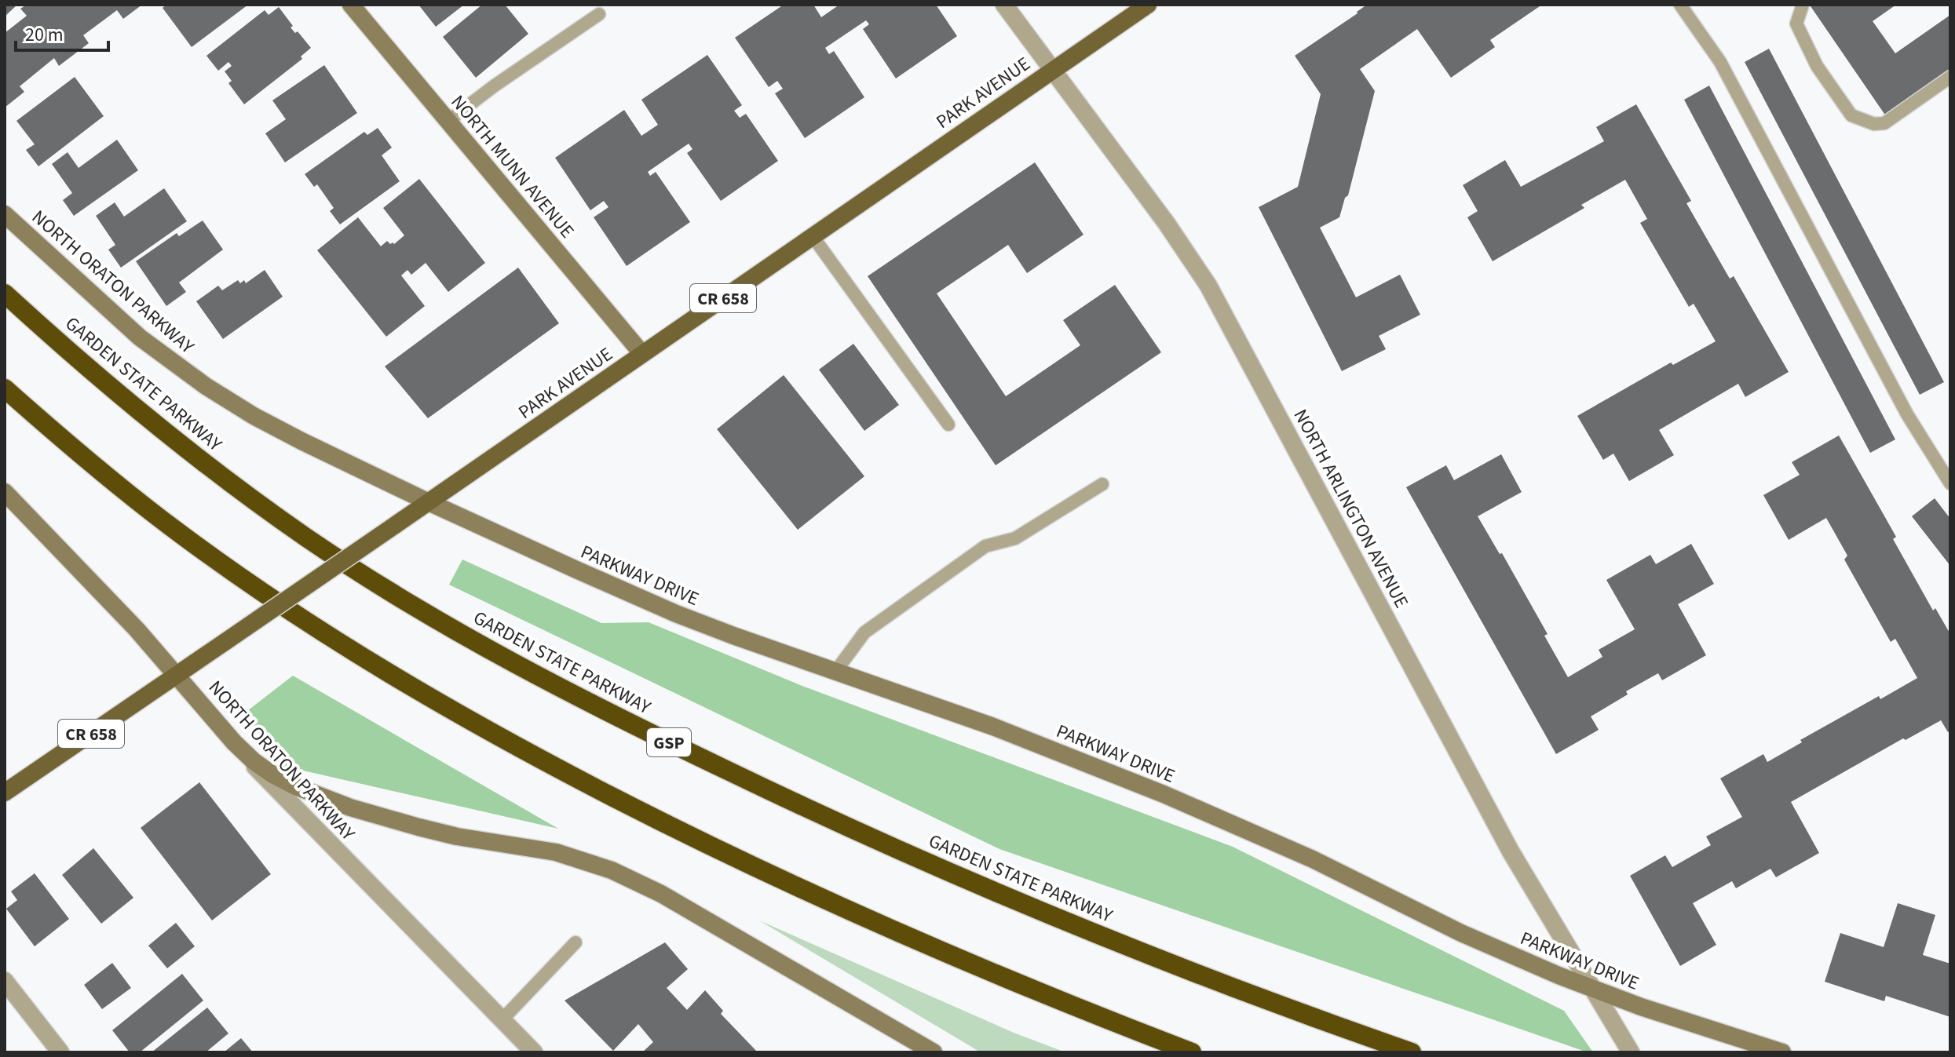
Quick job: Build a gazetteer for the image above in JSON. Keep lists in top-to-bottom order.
{
  "streets": {
    "highway": ["GARDEN STATE PARKWAY", "GSP"],
    "main road": [
      "PARK AVENUE",
      "NORTH MUNN AVENUE",
      "NORTH ORATON PARKWAY",
      "CR 658",
      "PARKWAY DRIVE"
    ],
    "street": ["NORTH ARLINGTON AVENUE"]
  },
  "crossings": [
    ["PARK AVENUE", "NORTH MUNN AVENUE"],
    ["PARK AVENUE", "NORTH ORATON PARKWAY"],
    ["PARK AVENUE", "NORTH ARLINGTON AVENUE"],
    ["PARK AVENUE", "PARKWAY DRIVE"],
    ["NORTH ORATON PARKWAY", "PARKWAY DRIVE"],
    ["NORTH ARLINGTON AVENUE", "PARKWAY DRIVE"]
  ],
  "scale_bar": "20 m"
}
